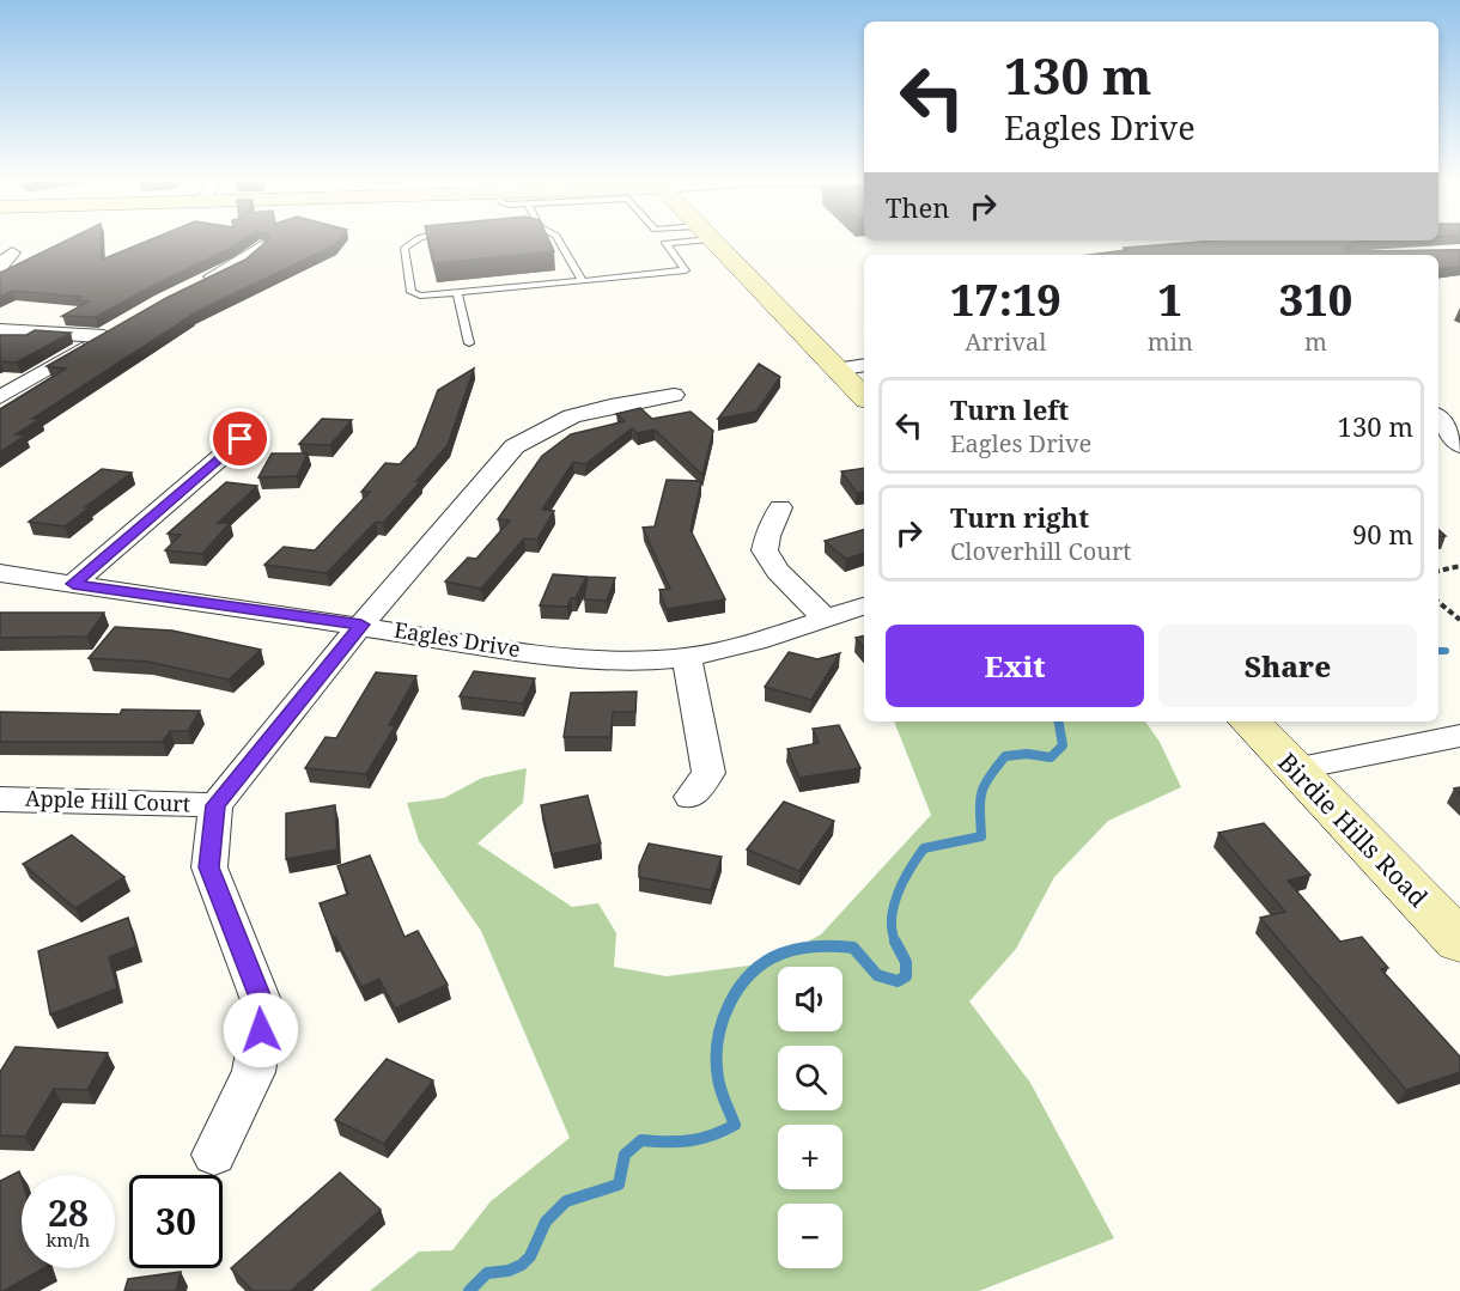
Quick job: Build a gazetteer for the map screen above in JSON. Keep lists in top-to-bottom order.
{
  "streets": {
    "main road": ["Birdie Hills Road"],
    "street": ["Eagles Drive", "Apple Hill Court"]
  },
  "page": {
    "turn": ["130 m", "Eagles Drive"],
    "then": "Then",
    "eta": [
      "17:19",
      "Arrival",
      "1",
      "min",
      "310",
      "m"
    ],
    "list": [
      {
        "name": "Turn left",
        "note": "Eagles Drive",
        "value": "130 m"
      },
      {
        "name": "Turn right",
        "note": "Cloverhill Court",
        "value": "90 m"
      }
    ],
    "buttons": ["Exit", "Share"],
    "map_buttons": ["+", "−"],
    "speed": "28 km/h",
    "limit": "30"
  }
}
